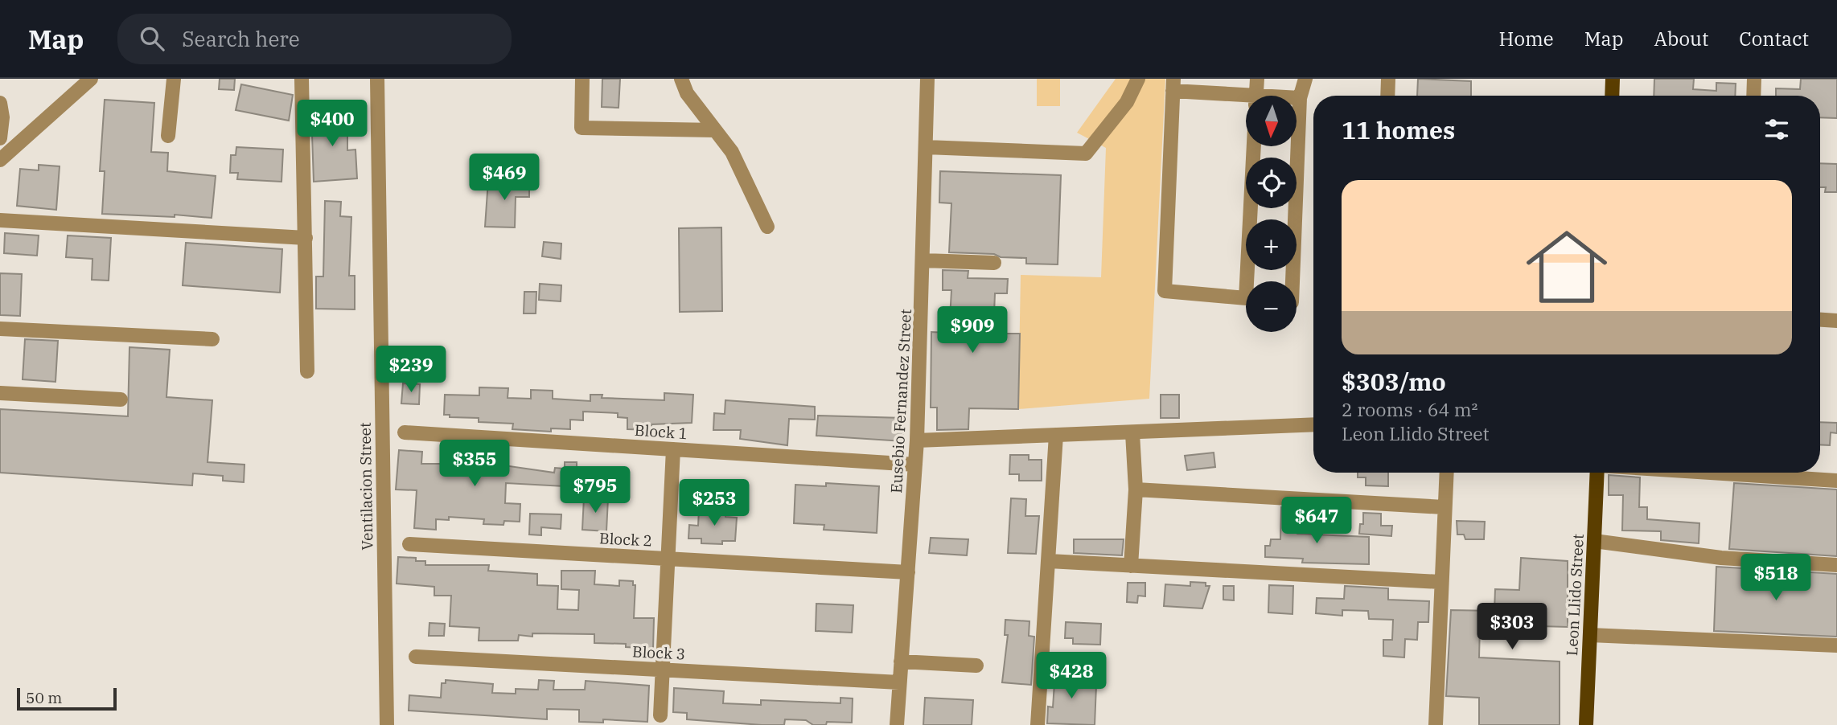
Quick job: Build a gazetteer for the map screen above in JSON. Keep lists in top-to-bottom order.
{
  "streets": {
    "main road": ["Leon Llido Street"],
    "street": [
      "Eusebio Fernandez Street",
      "Block 1",
      "Ventilacion Street",
      "Block 2",
      "Block 3"
    ]
  },
  "crossings": [
    ["Eusebio Fernandez Street", "Block 1"],
    ["Eusebio Fernandez Street", "Block 2"],
    ["Eusebio Fernandez Street", "Block 3"]
  ],
  "scale_bar": "50 m",
  "north": "bottom",
  "page": {
    "header": "Map",
    "search": "Search here",
    "nav": [
      "Home",
      "Map",
      "About",
      "Contact"
    ],
    "map_buttons": ["+", "−"],
    "heading": "11 homes",
    "price": [
      "$400",
      "$469",
      "$909",
      "$239",
      "$355",
      "$795",
      "$253",
      "$647",
      "$518",
      "$303",
      "$428"
    ],
    "list": [
      {
        "name": "$303/mo",
        "note": "2 rooms · 64 m² · Leon Llido Street"
      }
    ],
    "scale": "50 m"
  }
}
